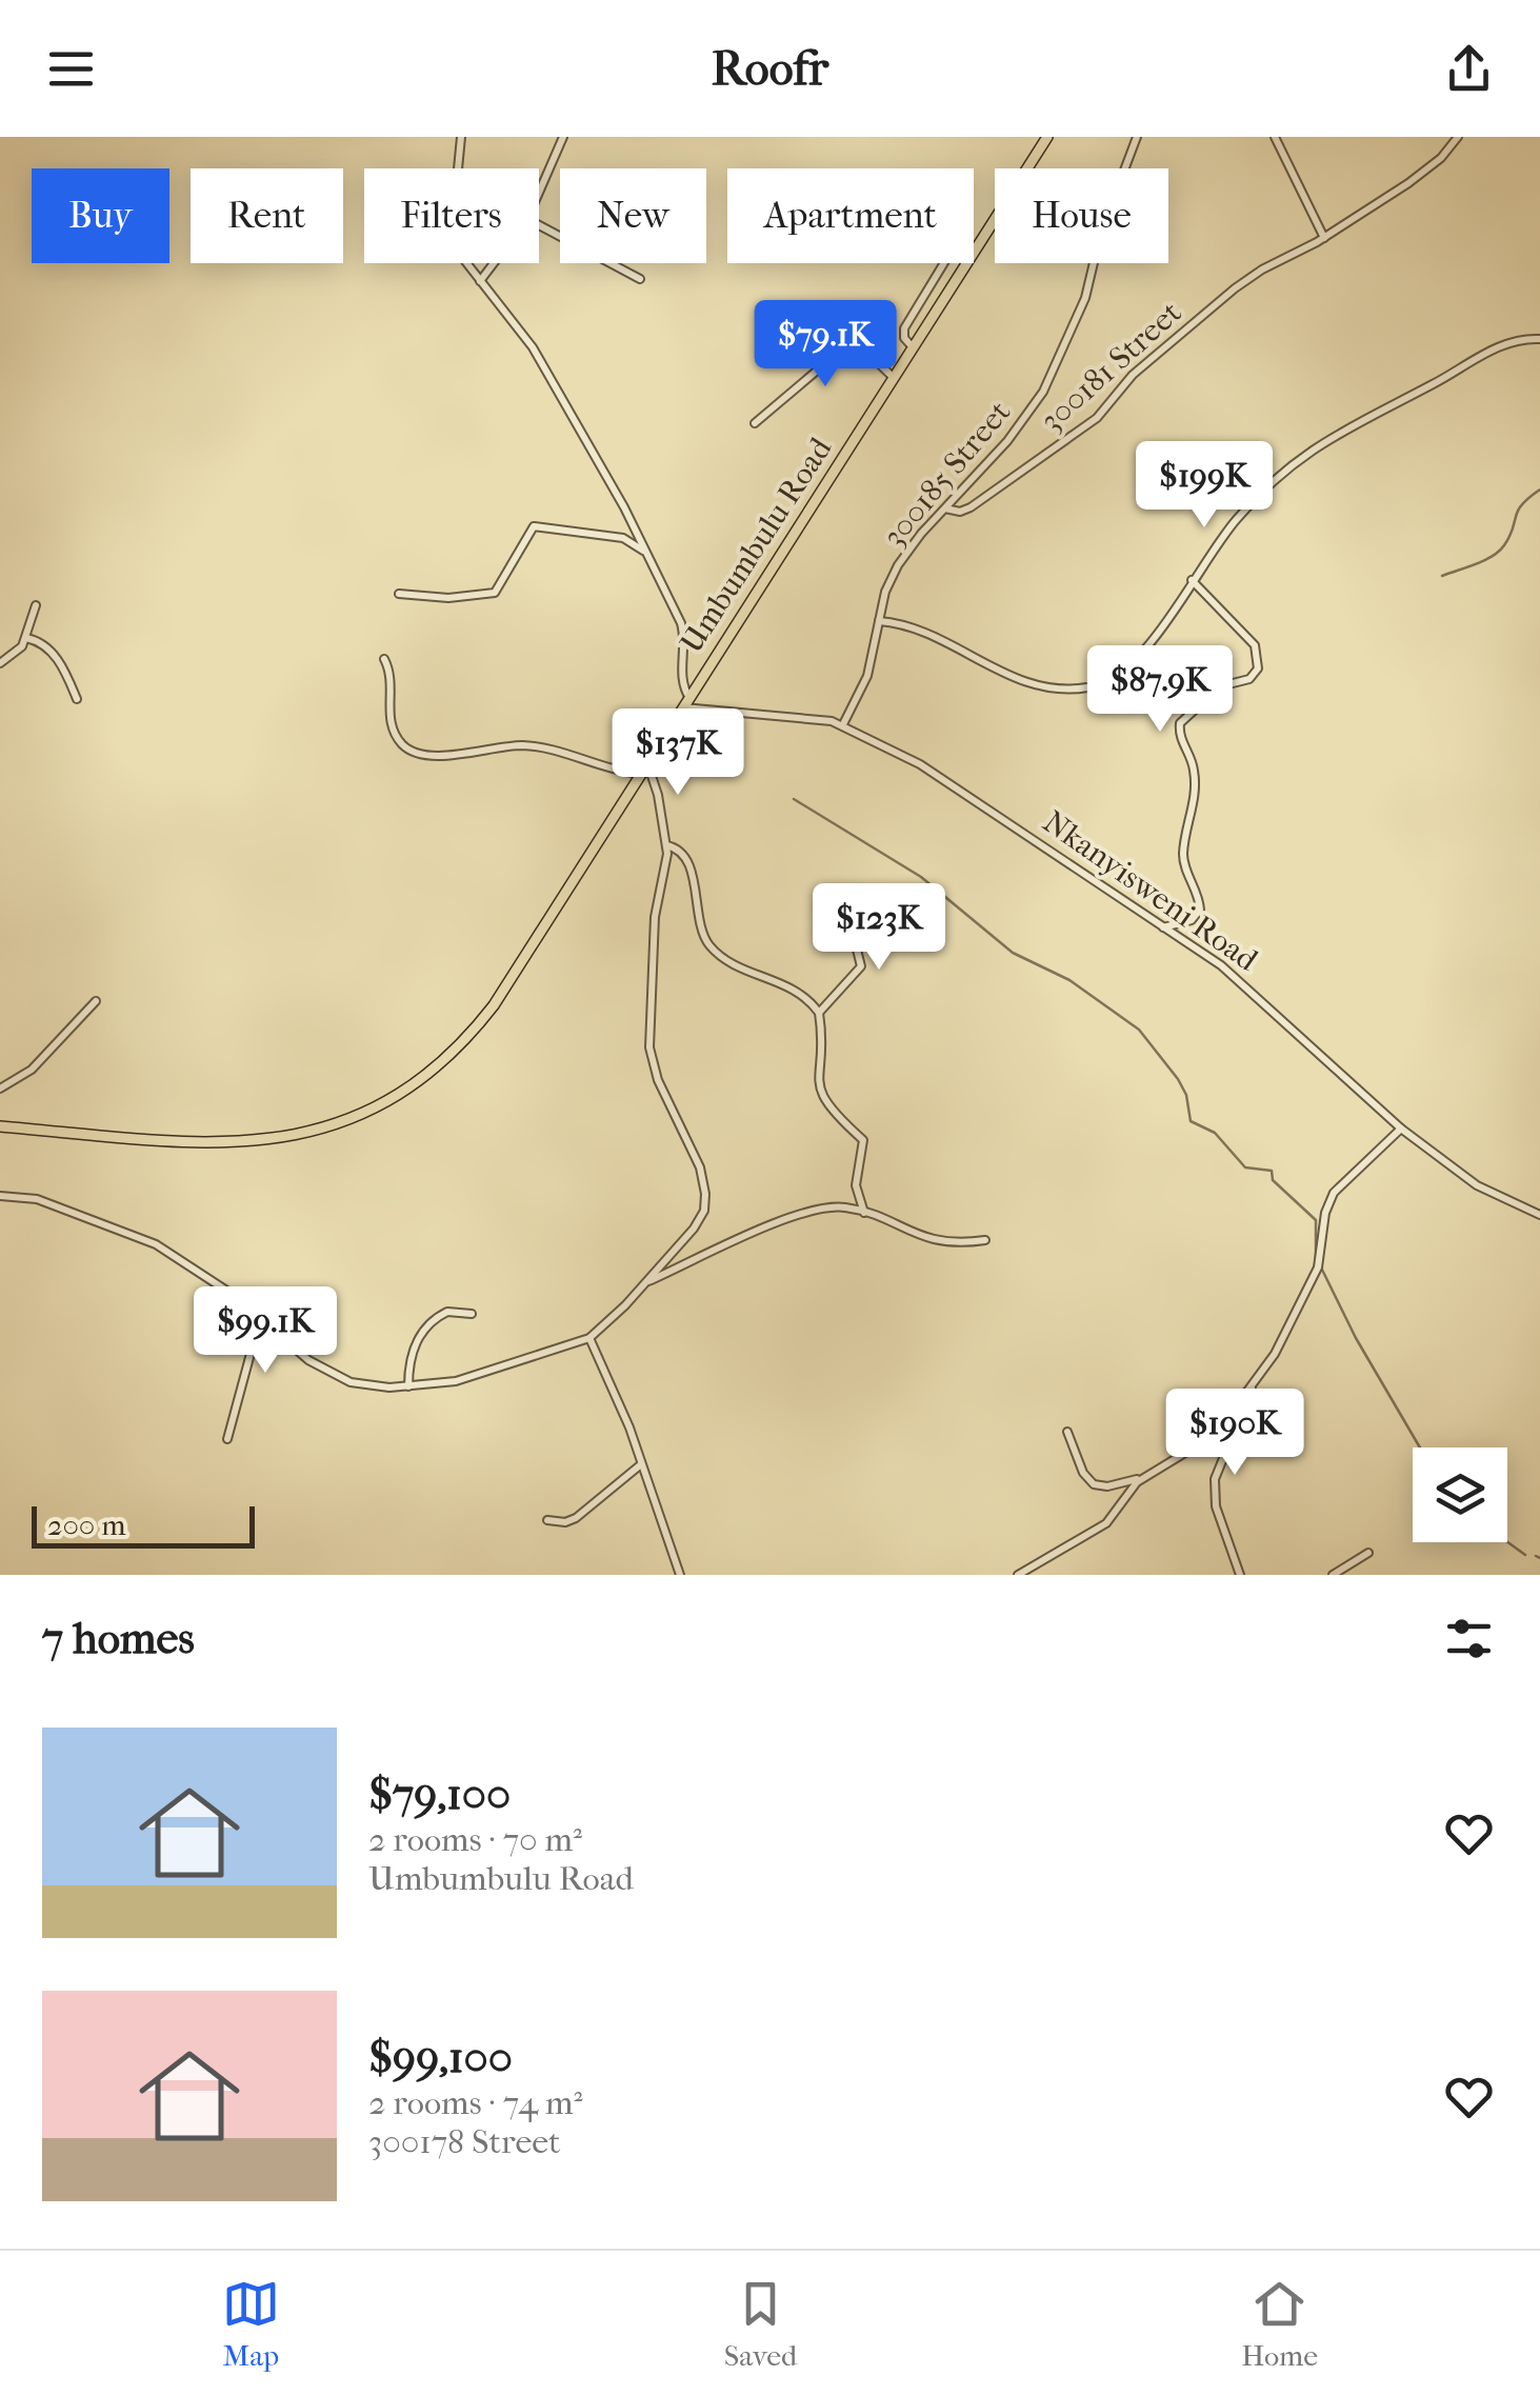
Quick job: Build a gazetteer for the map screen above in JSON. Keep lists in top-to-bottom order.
{
  "streets": {
    "main road": ["Umbumbulu Road"],
    "street": ["300181 Street", "300185 Street", "Nkanyisweni Road"]
  },
  "crossings": [
    ["300181 Street", "300185 Street"],
    ["300185 Street", "Nkanyisweni Road"],
    ["Umbumbulu Road", "Nkanyisweni Road"]
  ],
  "scale_bar": "200 m",
  "page": {
    "header": "Roofr",
    "chip": [
      "Buy",
      "Rent",
      "Filters",
      "New",
      "Apartment",
      "House"
    ],
    "price": [
      "$79.1K",
      "$199K",
      "$87.9K",
      "$137K",
      "$123K",
      "$99.1K",
      "$190K"
    ],
    "scale": "200 m",
    "heading": "7 homes",
    "list": [
      {
        "name": "$79,100",
        "note": "2 rooms · 70 m² · Umbumbulu Road"
      },
      {
        "name": "$99,100",
        "note": "2 rooms · 74 m² · 300178 Street"
      }
    ],
    "tabs": ["Map", "Saved", "Home"]
  }
}
